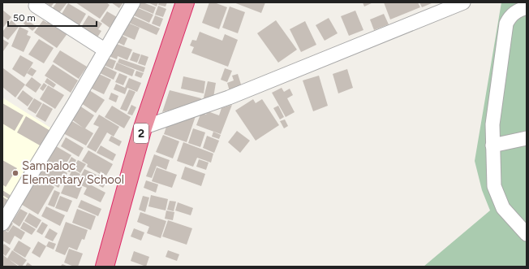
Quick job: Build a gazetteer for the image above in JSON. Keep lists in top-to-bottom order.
{
  "streets": {
    "highway": ["2"]
  },
  "places": ["Sampaloc Elementary School"],
  "scale_bar": "50 m"
}
